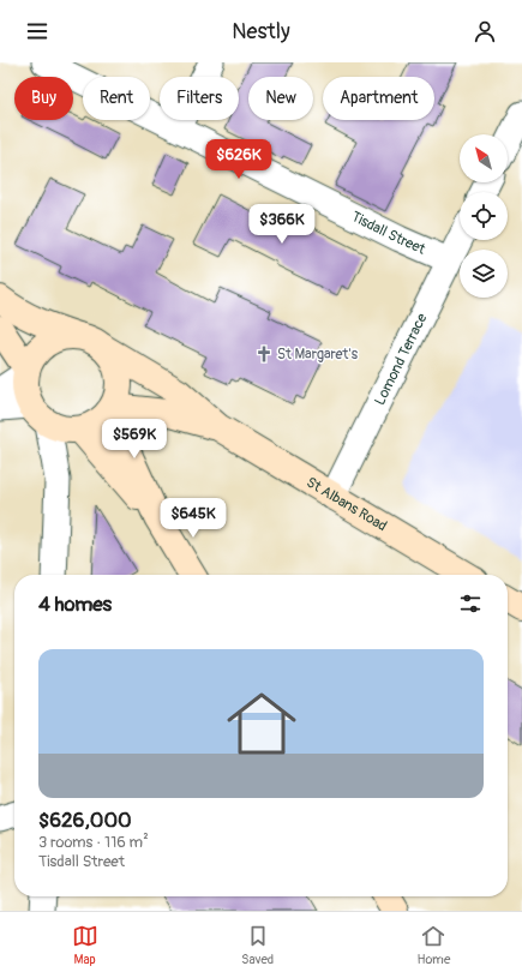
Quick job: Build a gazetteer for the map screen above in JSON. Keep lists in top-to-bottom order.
{
  "streets": {
    "street": ["Tisdall Street", "Lomond Terrace", "St Albans Road"]
  },
  "crossings": [
    ["Tisdall Street", "Lomond Terrace"],
    ["Lomond Terrace", "St Albans Road"]
  ],
  "places": {
    "church": ["St Margaret's"]
  },
  "north": "top left",
  "page": {
    "header": "Nestly",
    "chip": [
      "Buy",
      "Rent",
      "Filters",
      "New",
      "Apartment"
    ],
    "price": [
      "$626K",
      "$366K",
      "$569K",
      "$645K"
    ],
    "heading": "4 homes",
    "list": [
      {
        "name": "$626,000",
        "note": "3 rooms · 116 m² · Tisdall Street"
      }
    ],
    "tabs": ["Map", "Saved", "Home"]
  }
}
